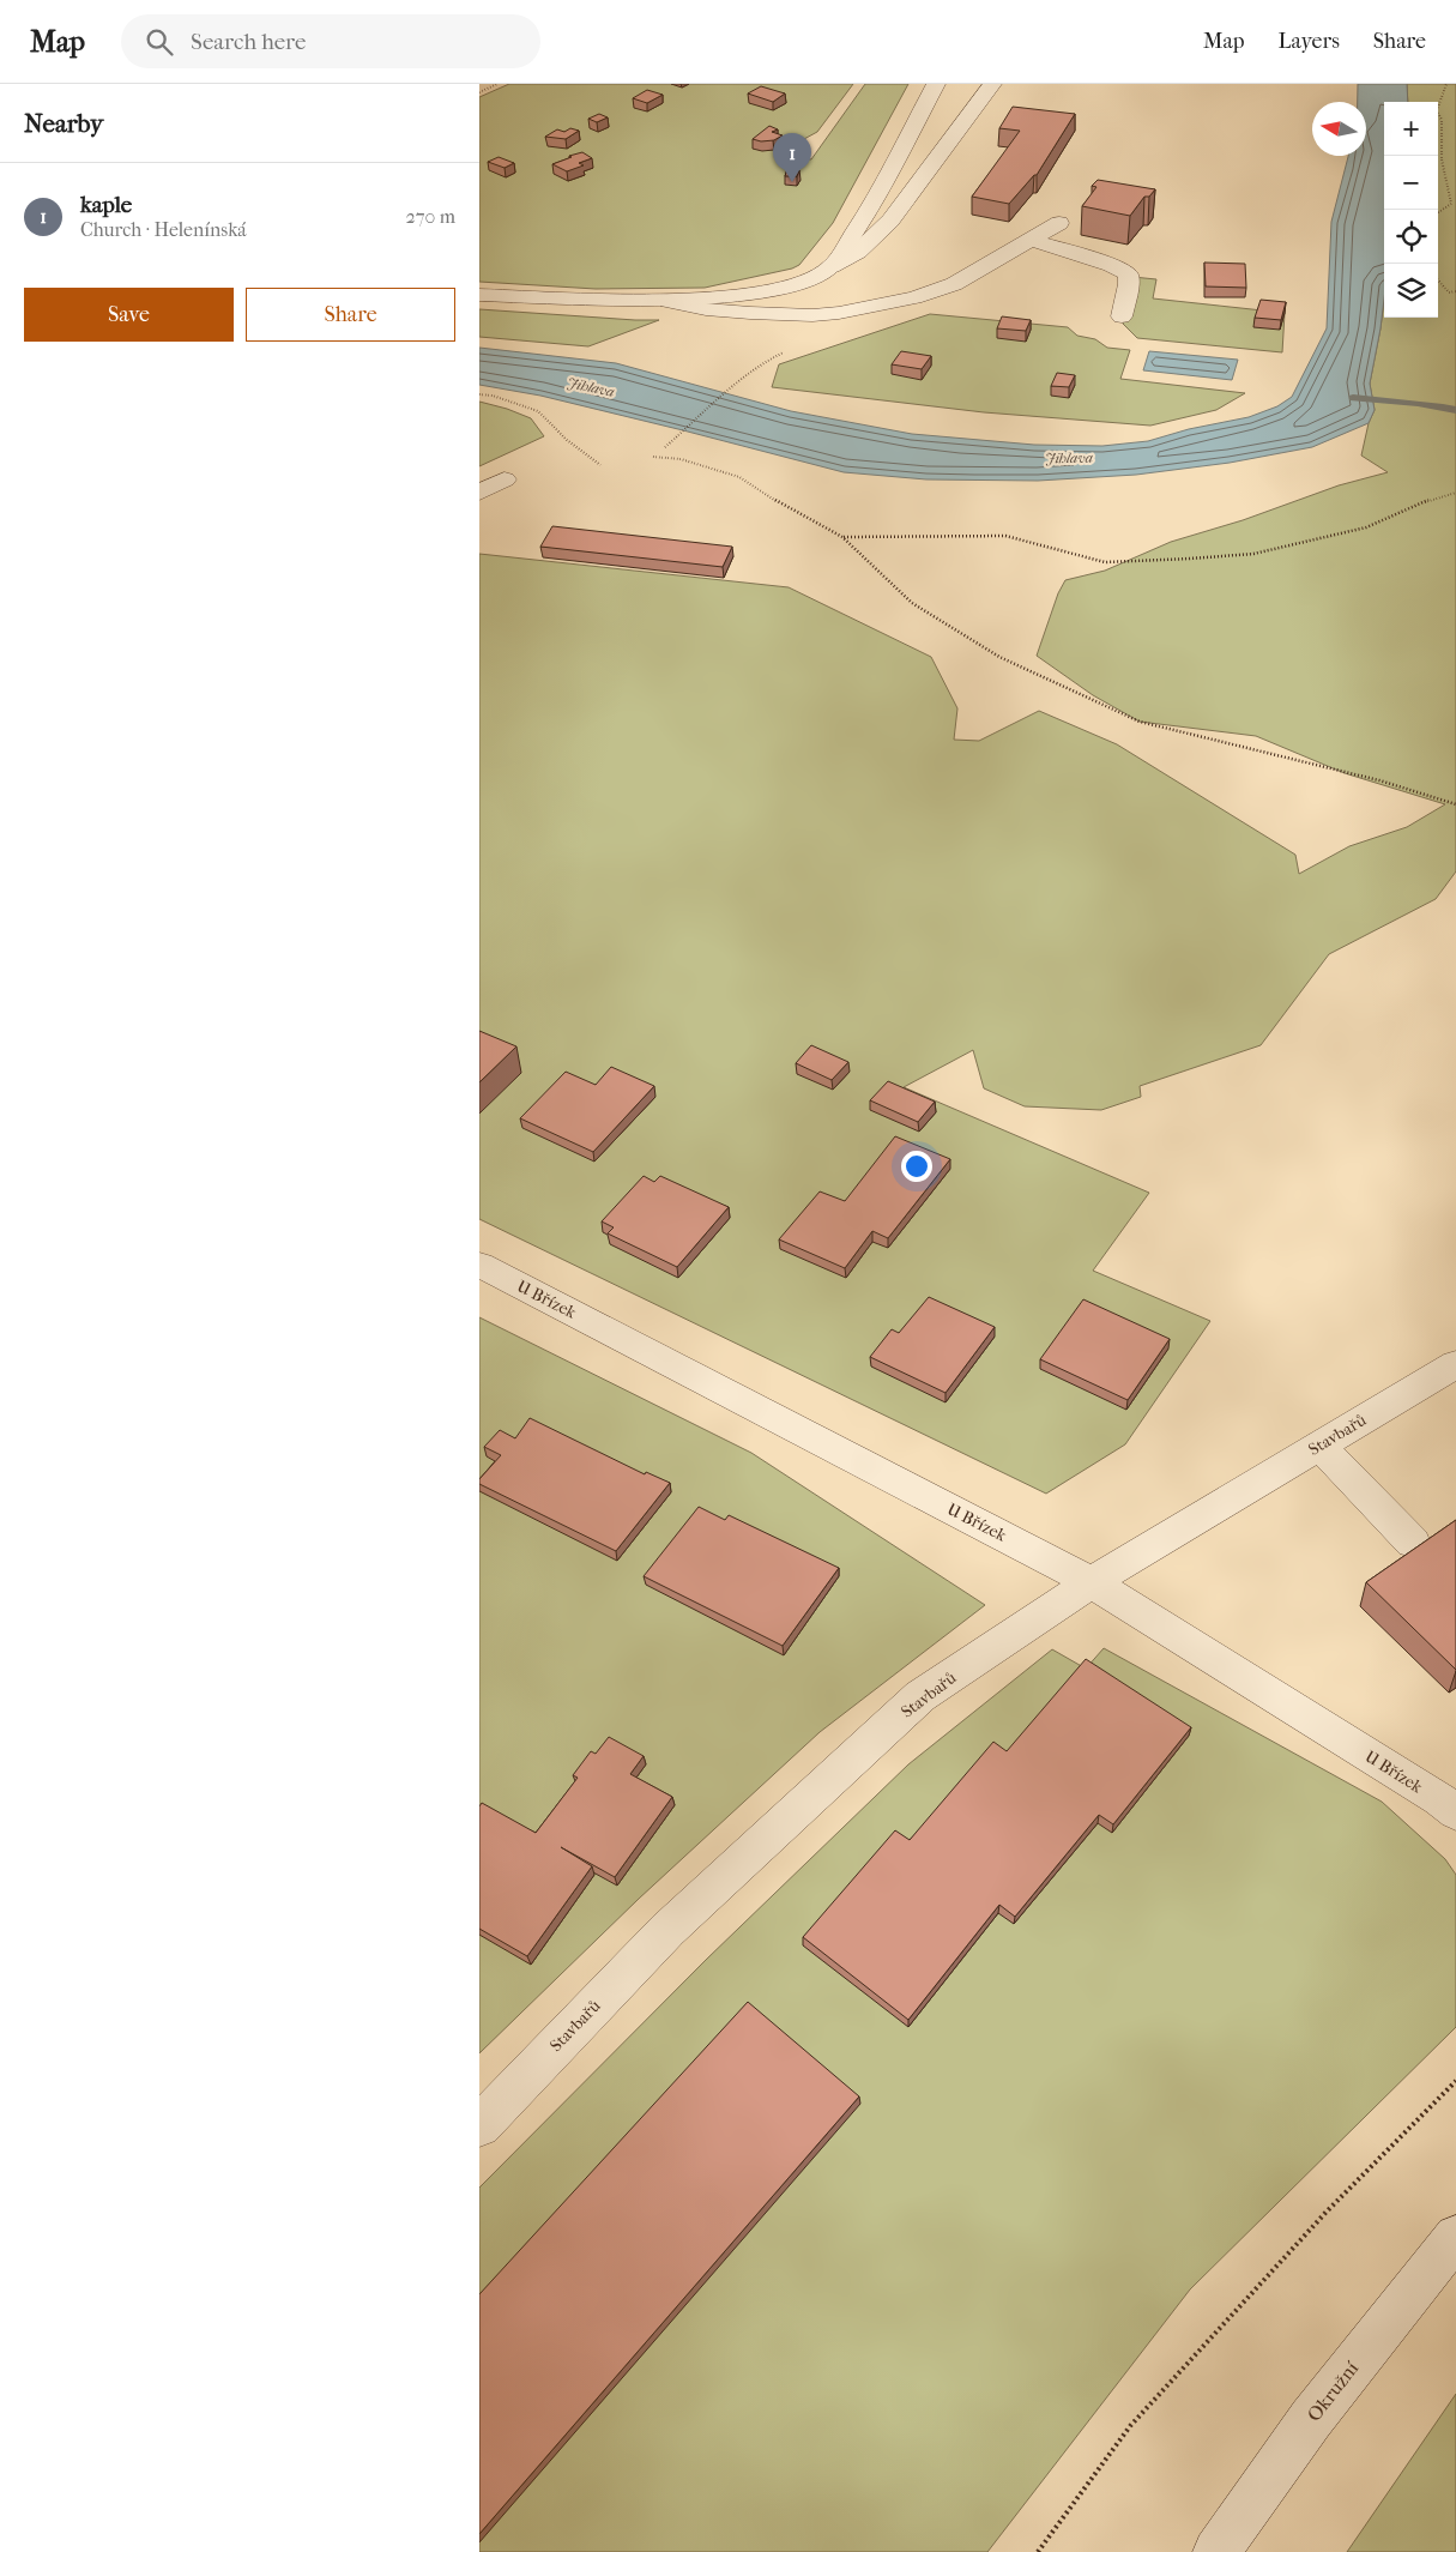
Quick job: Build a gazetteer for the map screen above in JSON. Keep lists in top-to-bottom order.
{
  "streets": {
    "street": ["U Břízek", "Stavbařů", "Okružní"]
  },
  "crossings": [
    ["U Břízek", "Stavbařů"]
  ],
  "water": ["Jihlava"],
  "north": "left",
  "page": {
    "header": "Map",
    "search": "Search here",
    "nav": ["Map", "Layers", "Share"],
    "heading": "Nearby",
    "map_buttons": ["+", "−"],
    "pins": "1",
    "list": [
      {
        "mark": "1",
        "name": "kaple",
        "note": "Church · Helenínská",
        "value": "270 m"
      }
    ],
    "buttons": ["Save", "Share"]
  }
}
